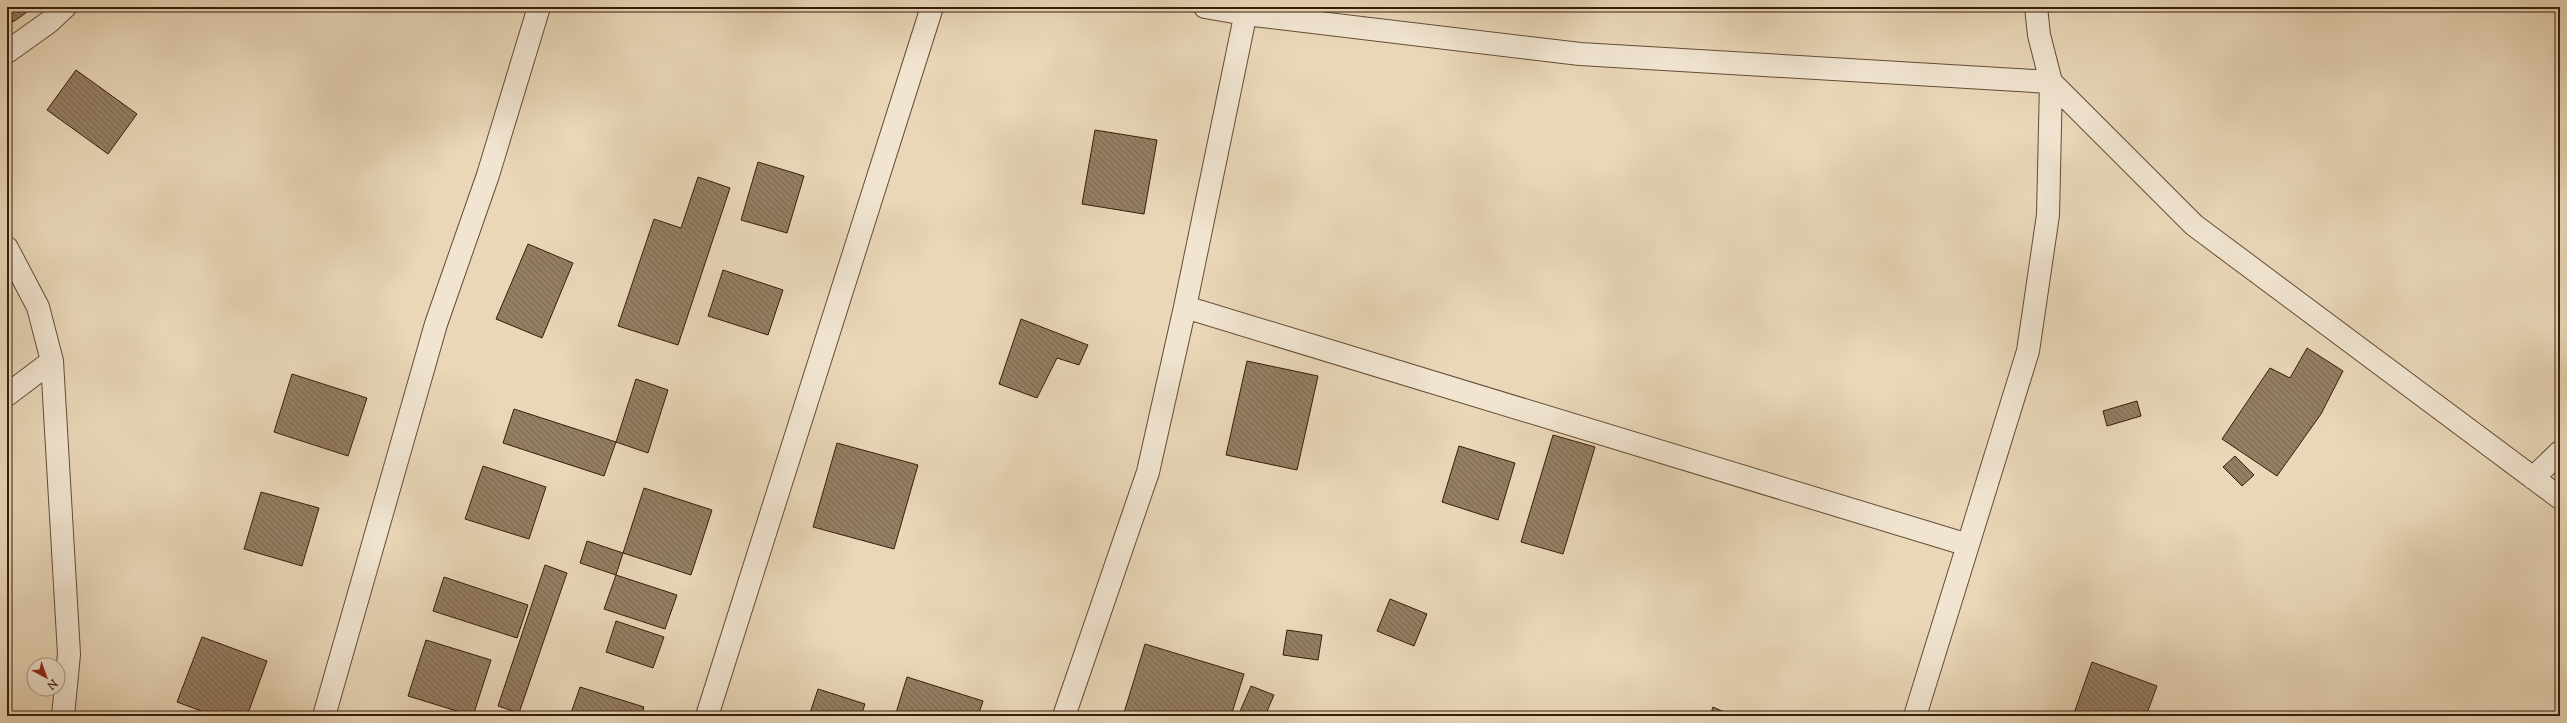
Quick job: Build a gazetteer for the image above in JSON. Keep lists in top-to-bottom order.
{
  "north": "bottom right"
}
